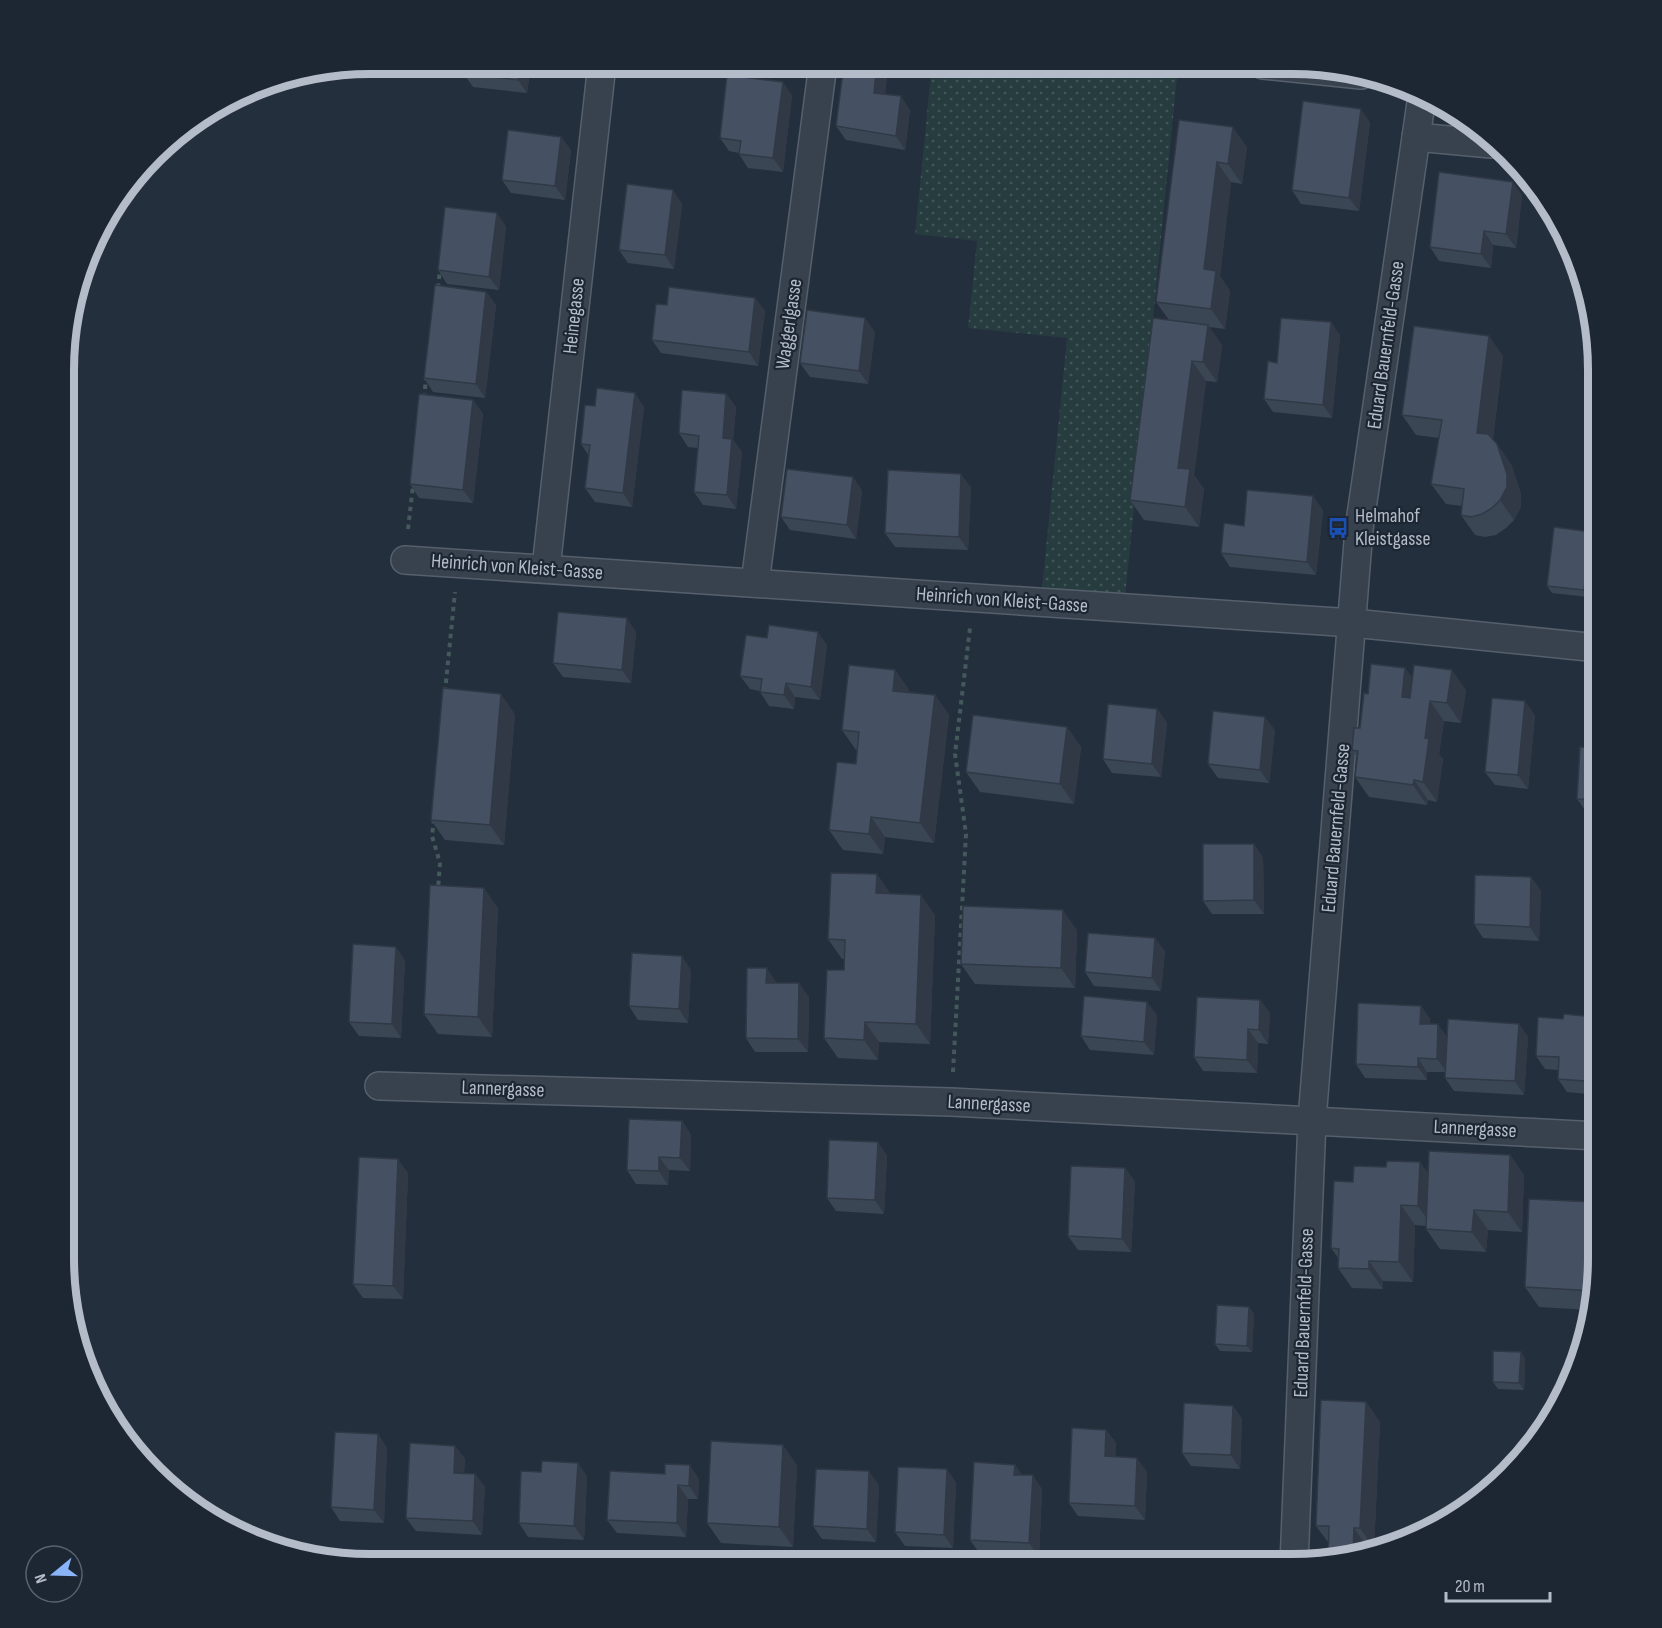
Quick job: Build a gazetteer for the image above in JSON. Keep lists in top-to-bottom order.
{
  "streets": {
    "street": [
      "Heinegasse",
      "Waggerlgasse",
      "Eduard Bauernfeld-Gasse",
      "Heinrich von Kleist-Gasse",
      "Lannergasse"
    ]
  },
  "crossings": [
    ["Heinegasse", "Heinrich von Kleist-Gasse"],
    ["Waggerlgasse", "Heinrich von Kleist-Gasse"],
    ["Eduard Bauernfeld-Gasse", "Heinrich von Kleist-Gasse"],
    ["Eduard Bauernfeld-Gasse", "Lannergasse"]
  ],
  "places": {
    "bus stop": ["Helmahof Kleistgasse"]
  },
  "scale_bar": "20 m",
  "north": "left"
}
